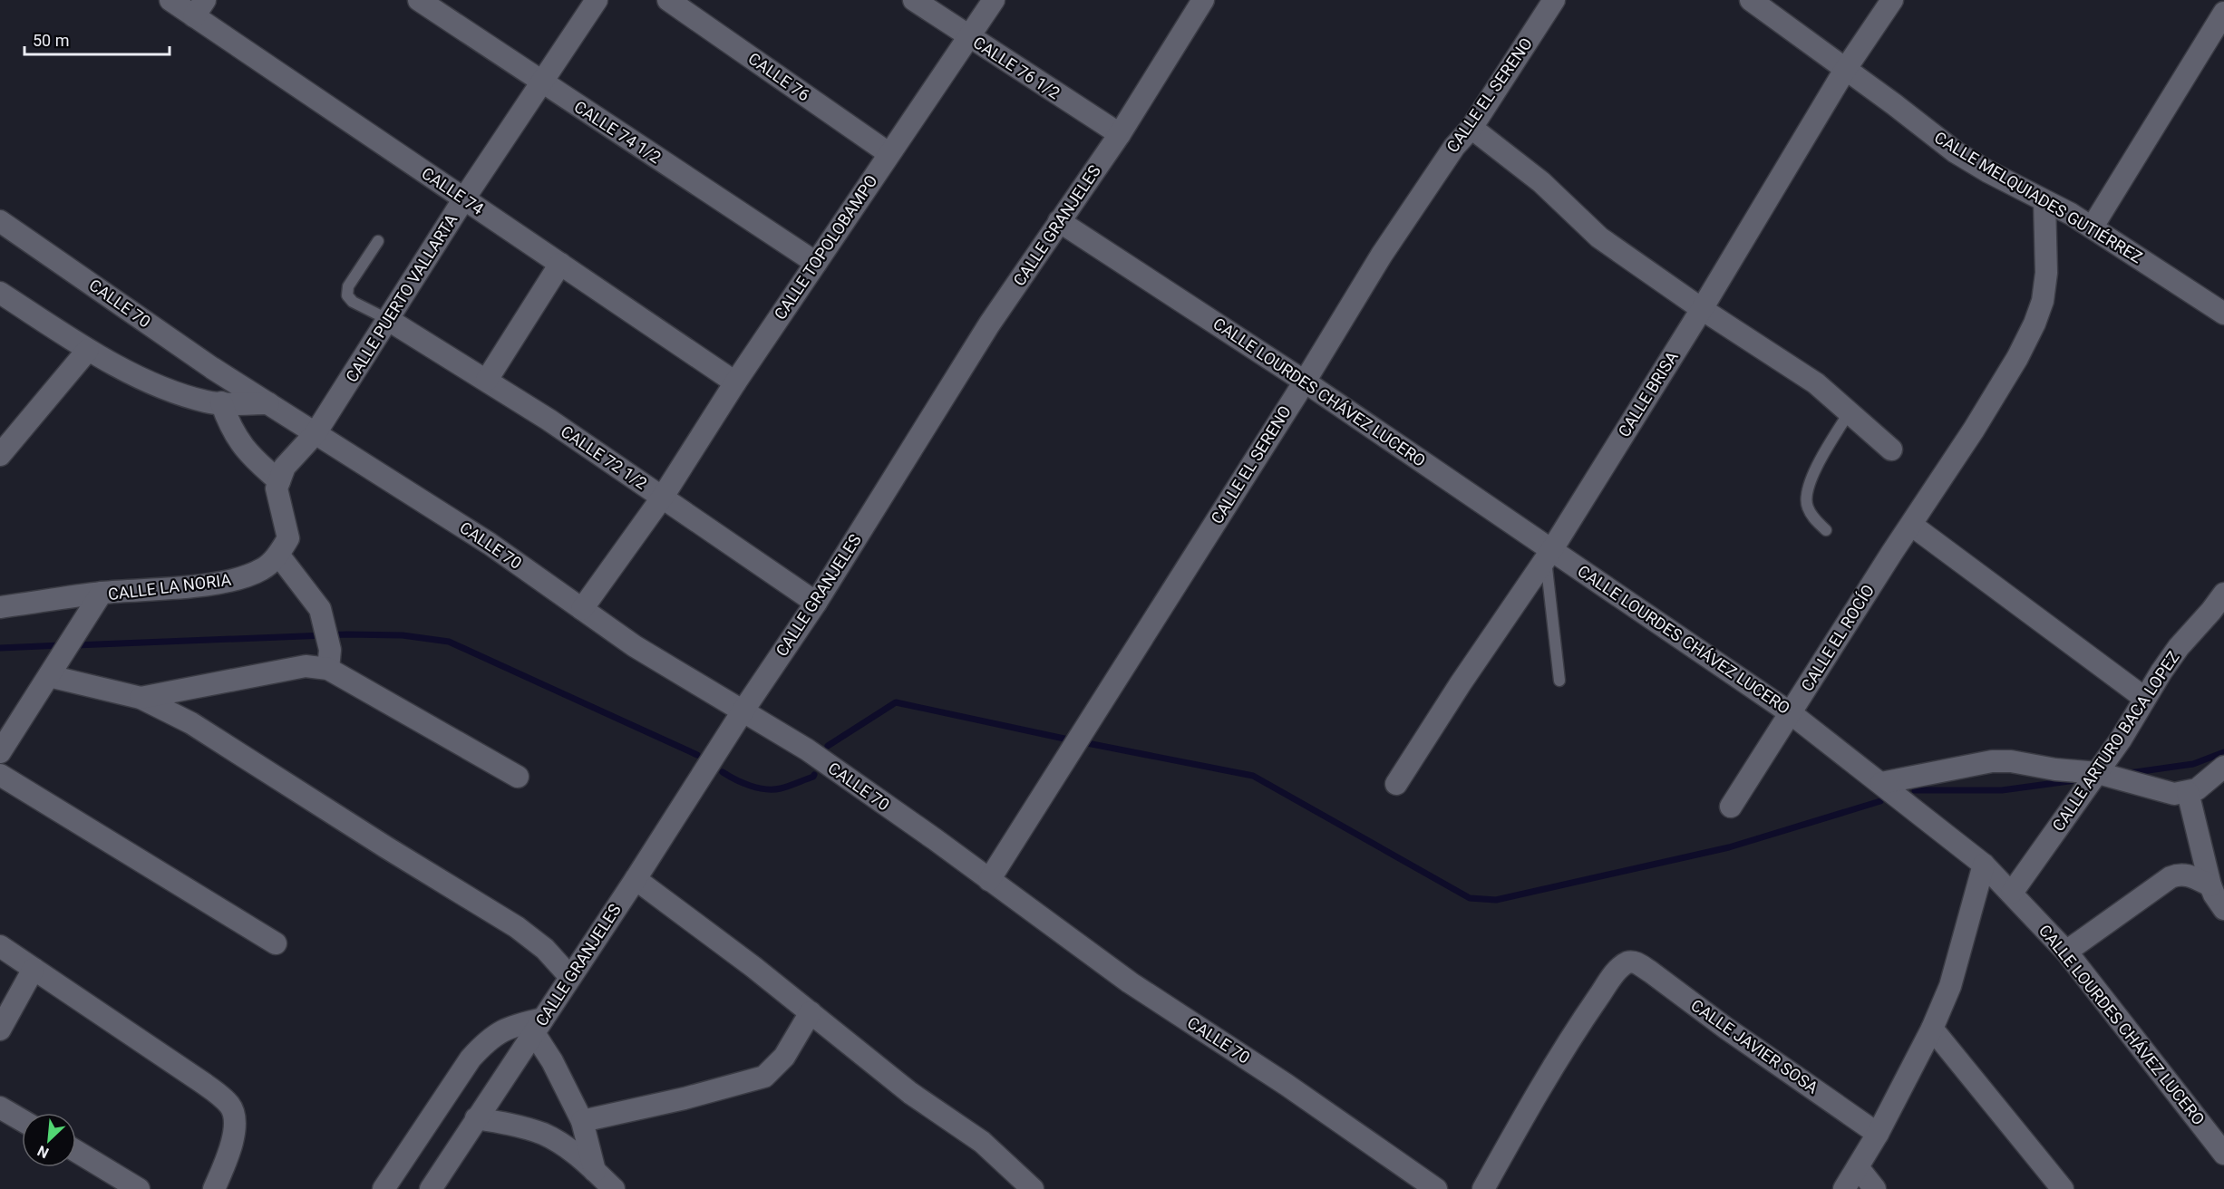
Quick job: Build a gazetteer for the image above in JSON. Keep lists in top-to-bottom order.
{
  "streets": {
    "street": [
      "CALLE 76 1/2",
      "CALLE 76",
      "CALLE EL SERENO",
      "CALLE 74 1/2",
      "CALLE 74",
      "CALLE MELQUIADES GUTIÉRREZ",
      "CALLE GRANJELES",
      "CALLE TOPOLOBAMPO",
      "CALLE PUERTO VALLARTA",
      "CALLE 70",
      "CALLE LOURDES CHÁVEZ LUCERO",
      "CALLE BRISA",
      "CALLE 72 1/2",
      "CALLE LA NORIA",
      "CALLE EL ROCÍO",
      "CALLE ARTURO BACA LOPEZ",
      "CALLE JAVIER SOSA"
    ]
  },
  "crossings": [
    ["CALLE 76 1/2", "CALLE GRANJELES"],
    ["CALLE 76 1/2", "CALLE TOPOLOBAMPO"],
    ["CALLE 76", "CALLE TOPOLOBAMPO"],
    ["CALLE EL SERENO", "CALLE 70"],
    ["CALLE EL SERENO", "CALLE LOURDES CHÁVEZ LUCERO"],
    ["CALLE 74 1/2", "CALLE TOPOLOBAMPO"],
    ["CALLE 74 1/2", "CALLE PUERTO VALLARTA"],
    ["CALLE 74", "CALLE TOPOLOBAMPO"],
    ["CALLE 74", "CALLE PUERTO VALLARTA"],
    ["CALLE MELQUIADES GUTIÉRREZ", "CALLE BRISA"],
    ["CALLE MELQUIADES GUTIÉRREZ", "CALLE EL ROCÍO"],
    ["CALLE GRANJELES", "CALLE 70"],
    ["CALLE GRANJELES", "CALLE LOURDES CHÁVEZ LUCERO"],
    ["CALLE GRANJELES", "CALLE 72 1/2"],
    ["CALLE TOPOLOBAMPO", "CALLE 70"],
    ["CALLE TOPOLOBAMPO", "CALLE 72 1/2"],
    ["CALLE PUERTO VALLARTA", "CALLE 70"],
    ["CALLE PUERTO VALLARTA", "CALLE 72 1/2"],
    ["CALLE LOURDES CHÁVEZ LUCERO", "CALLE BRISA"],
    ["CALLE LOURDES CHÁVEZ LUCERO", "CALLE EL ROCÍO"],
    ["CALLE LOURDES CHÁVEZ LUCERO", "CALLE ARTURO BACA LOPEZ"]
  ],
  "scale_bar": "50 m",
  "north": "bottom left"
}
